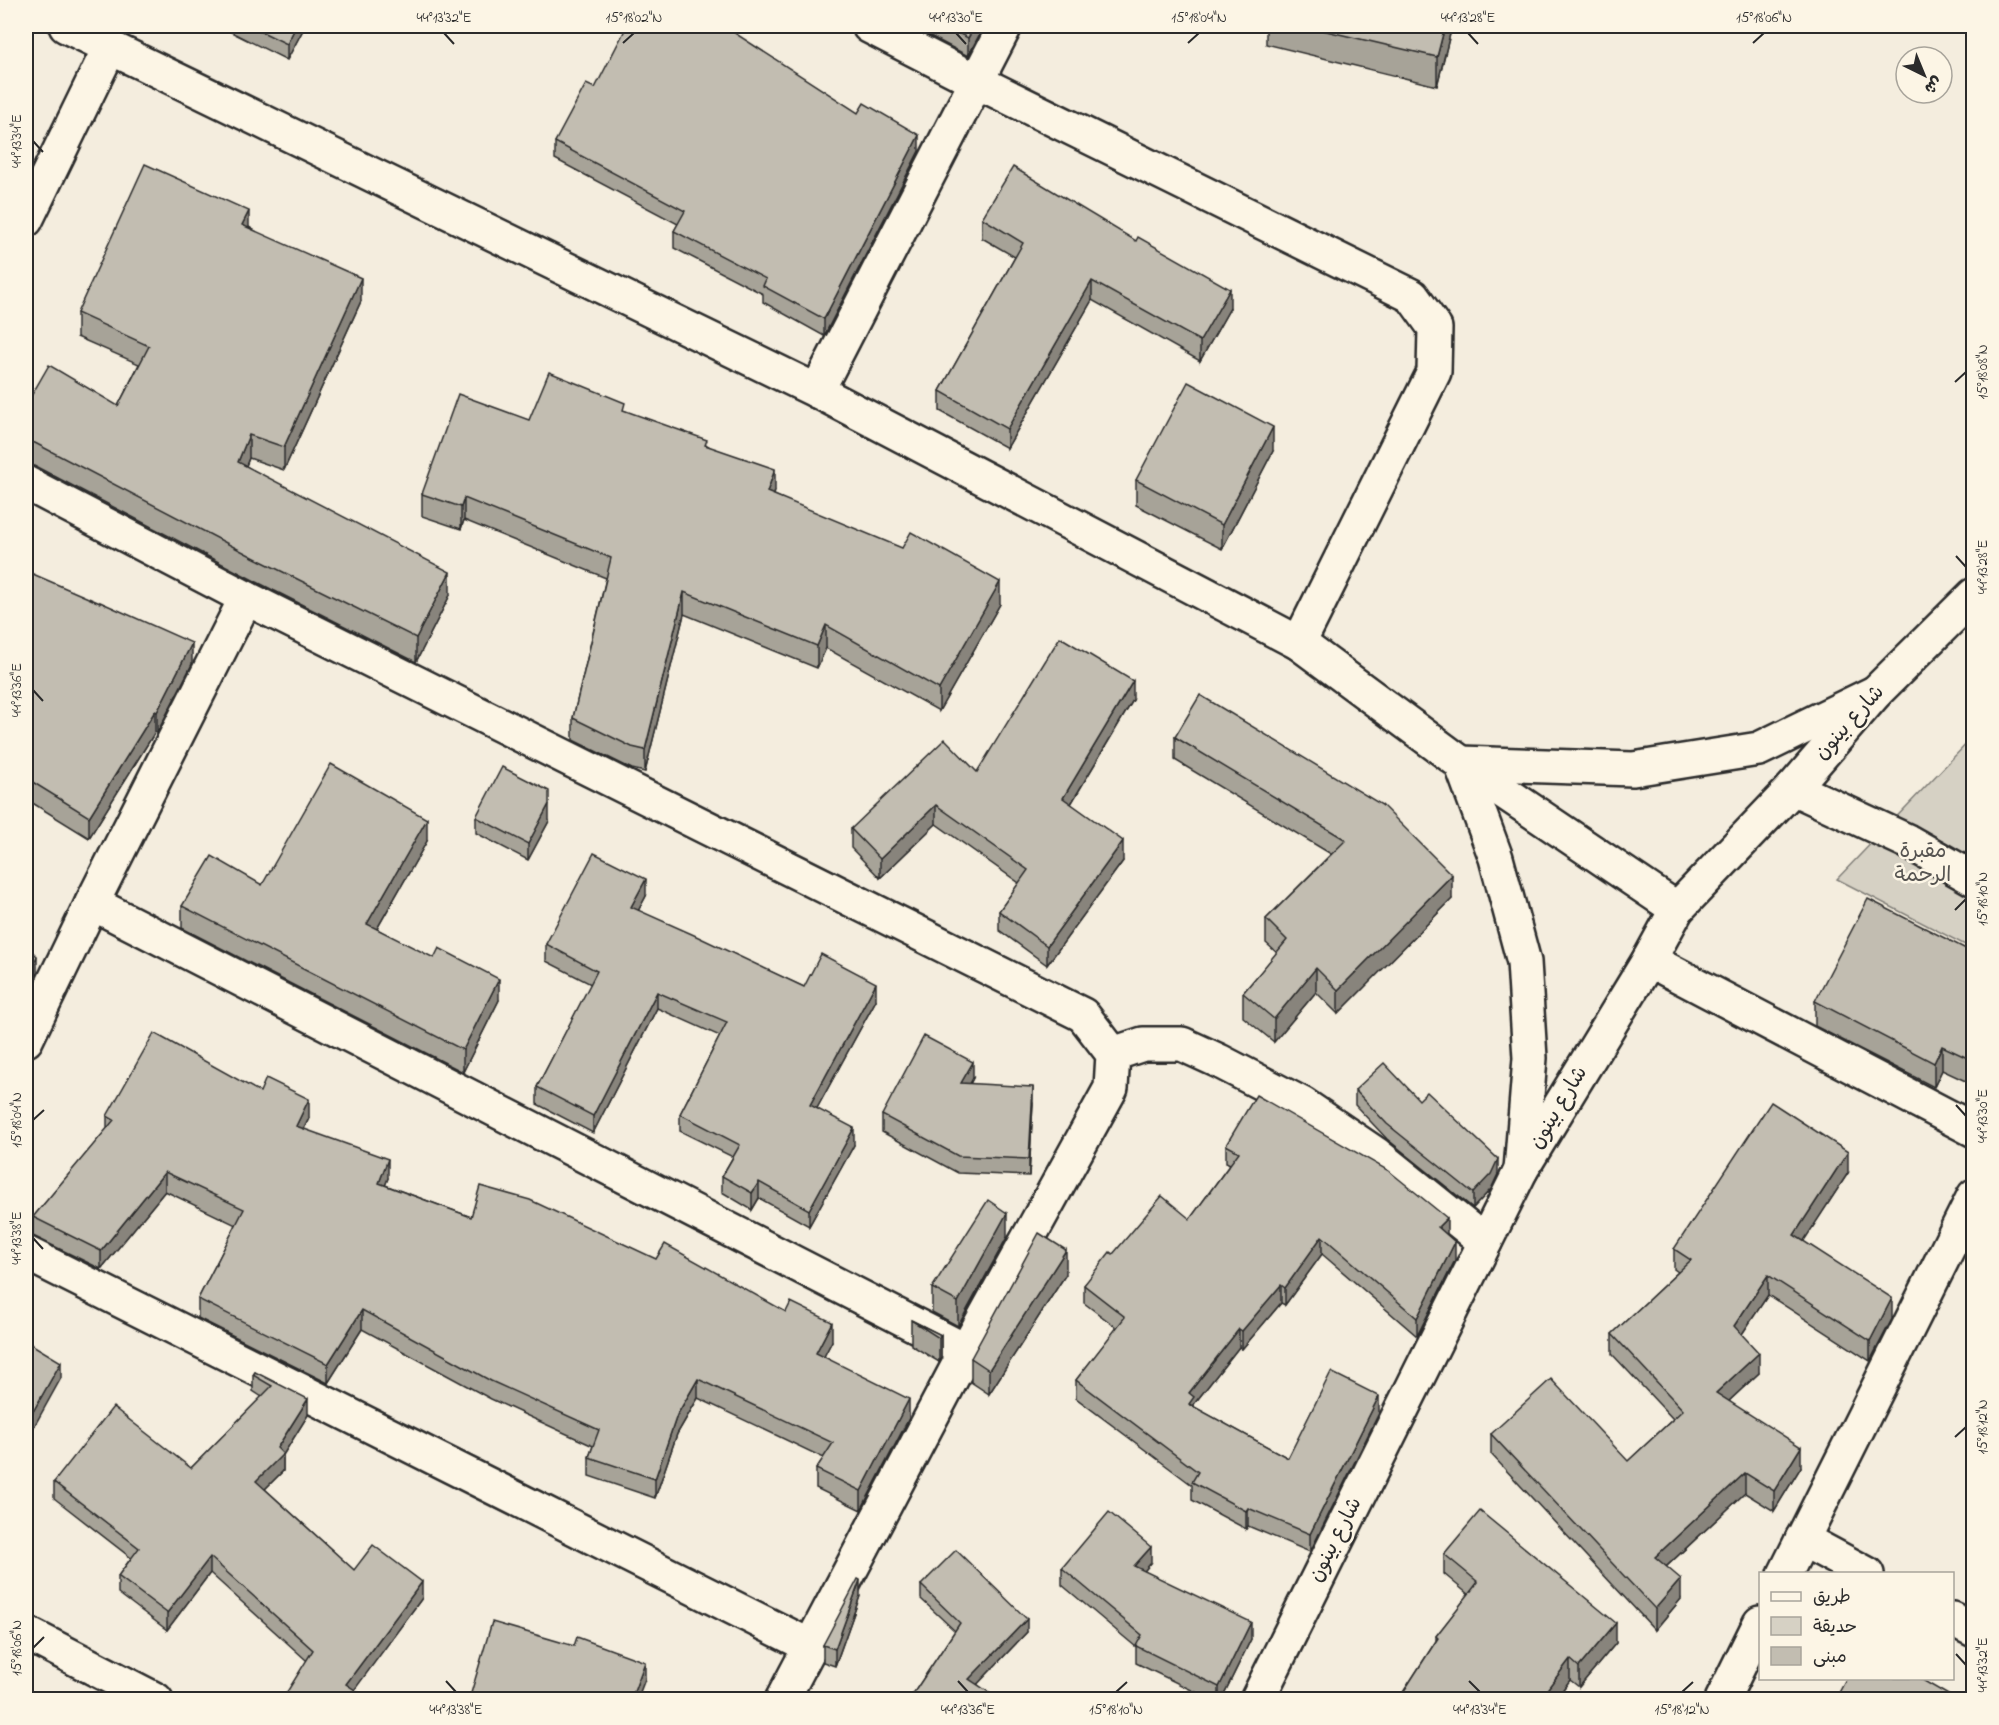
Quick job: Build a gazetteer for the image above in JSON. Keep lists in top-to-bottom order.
{
  "streets": {
    "street": ["شارع بينون"]
  },
  "parks": ["مقبرة الرحمة"],
  "legend": ["طريق", "حديقة", "مبنى"],
  "north": "bottom right",
  "coordinates": [
    "44°13'32\"E",
    "15°18'02\"N",
    "44°13'30\"E",
    "15°18'04\"N",
    "44°13'28\"E",
    "15°18'06\"N",
    "44°13'34\"E",
    "15°18'08\"N",
    "44°13'36\"E",
    "15°18'10\"N",
    "44°13'38\"E",
    "15°18'12\"N"
  ]
}
